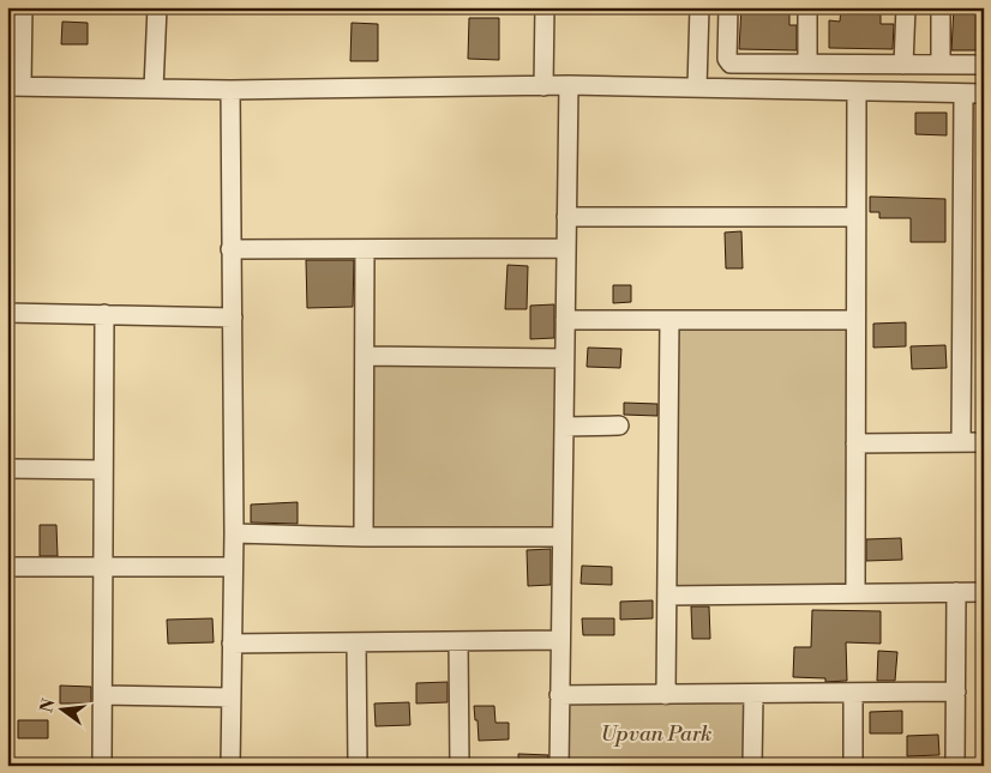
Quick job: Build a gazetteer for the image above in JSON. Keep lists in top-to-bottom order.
{
  "parks": ["Upvan Park"],
  "north": "left"
}
